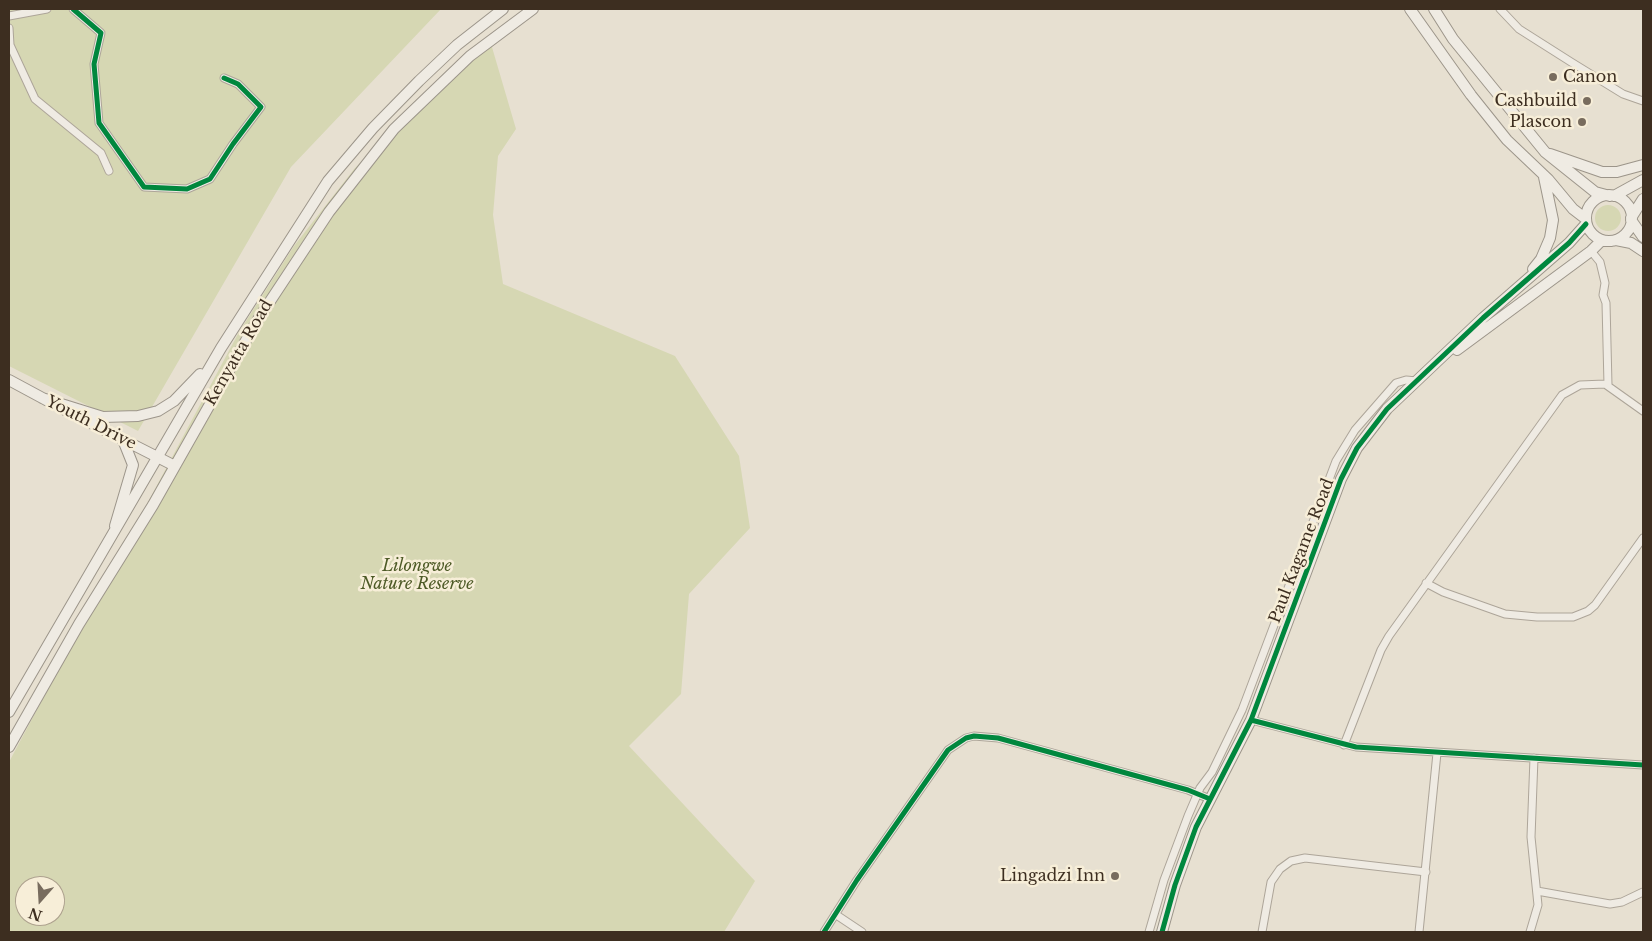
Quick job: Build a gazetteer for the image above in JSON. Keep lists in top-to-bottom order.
{
  "streets": {
    "main road": ["Kenyatta Road", "Youth Drive", "Paul Kagame Road"]
  },
  "crossings": [
    ["Kenyatta Road", "Youth Drive"]
  ],
  "parks": ["Lilongwe Nature Reserve"],
  "places": [
    "Canon",
    "Cashbuild",
    "Plascon",
    "Lingadzi Inn"
  ],
  "north": "bottom"
}
